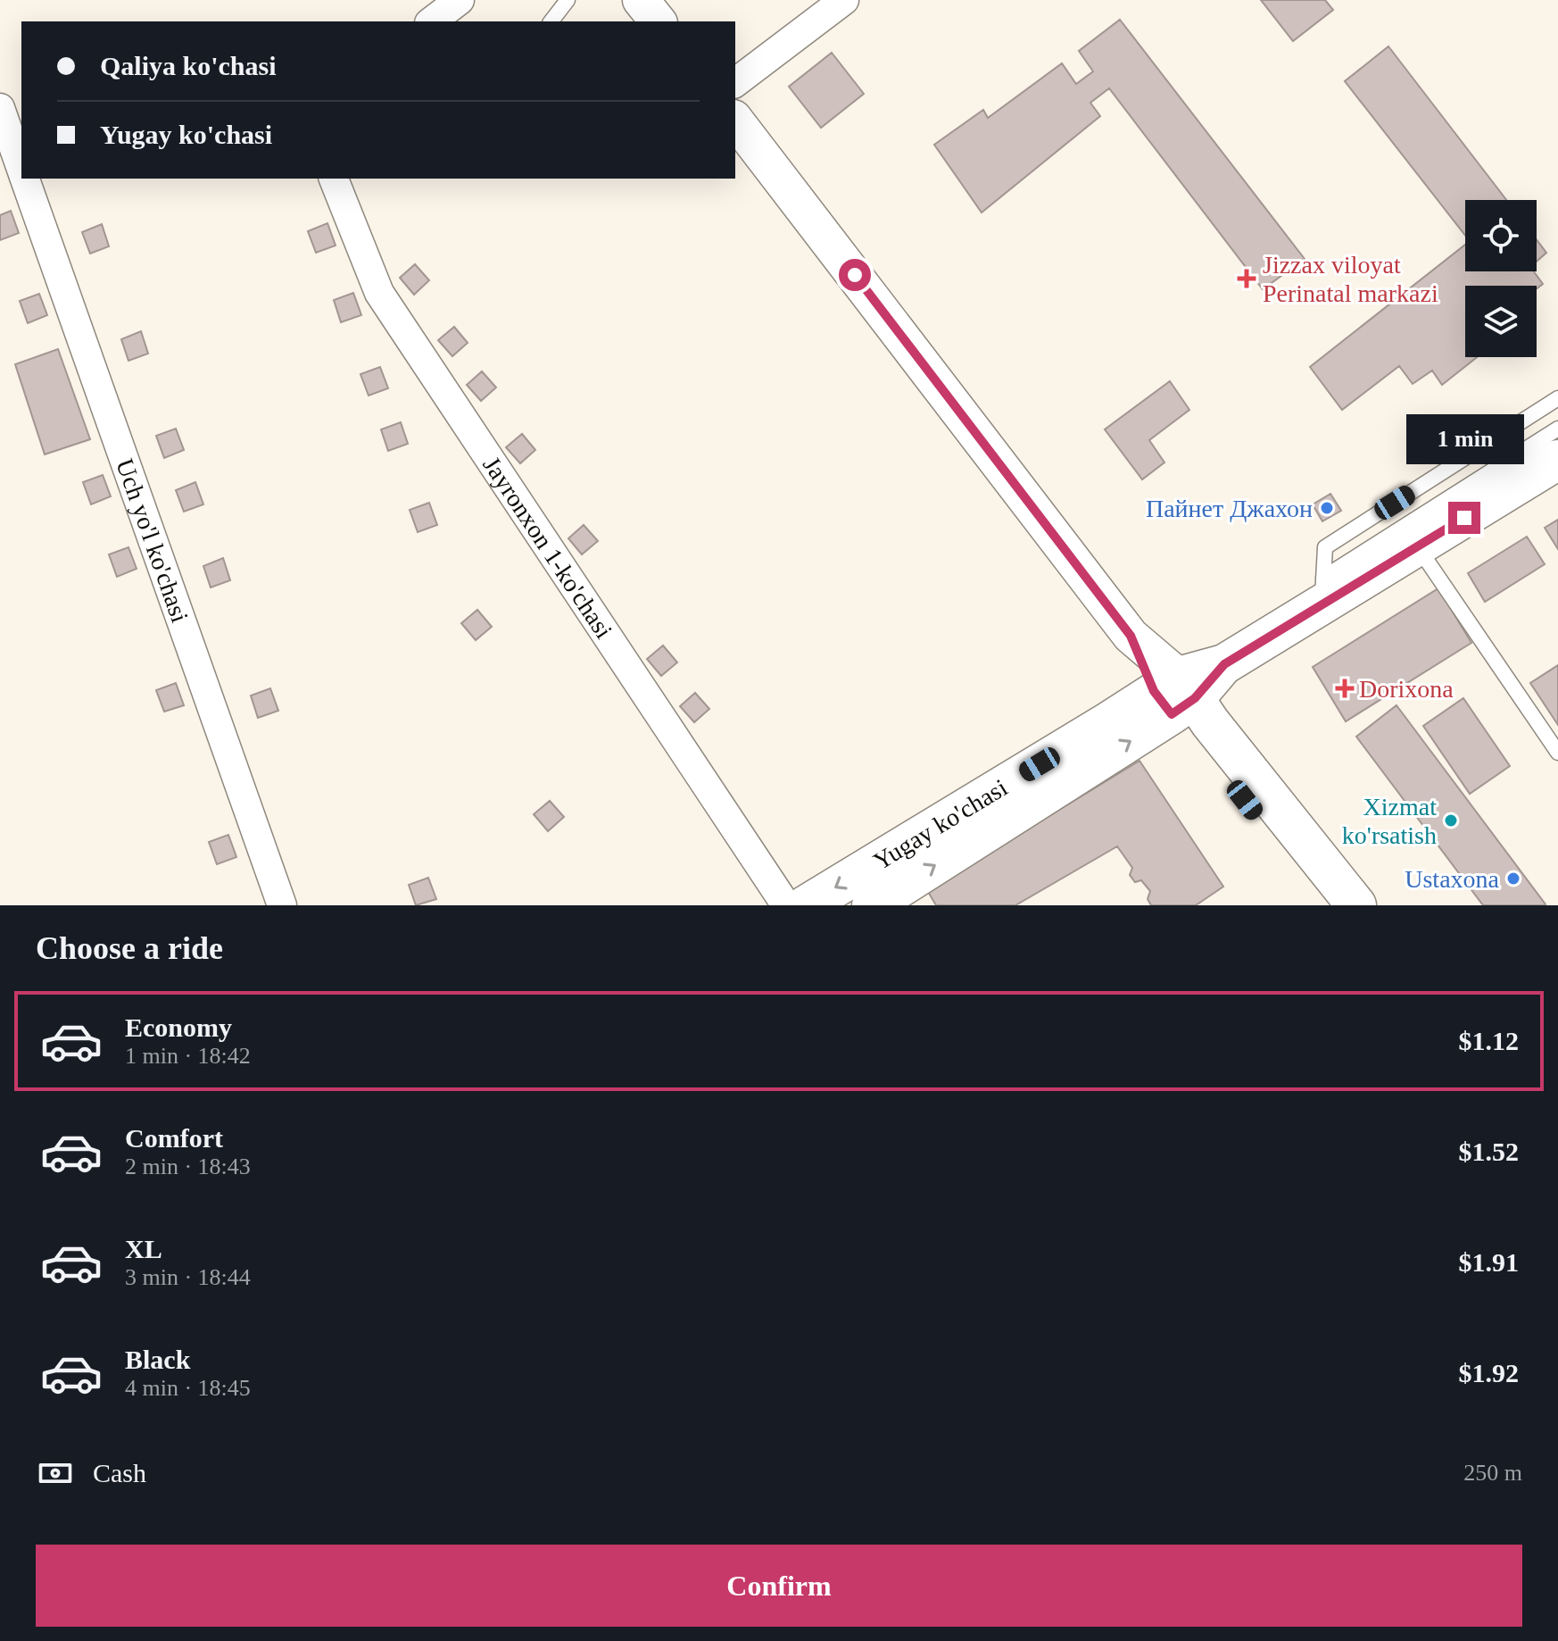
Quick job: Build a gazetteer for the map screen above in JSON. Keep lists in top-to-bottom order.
{
  "streets": {
    "main road": ["Yugay ko'chasi"],
    "street": ["Uch yo'l ko'chasi", "Jayronxon 1-ko'chasi"]
  },
  "places": {
    "health": ["Jizzax viloyat Perinatal markazi", "Dorixona"],
    "other": ["Пайнет Джахон", "Xizmat ko'rsatish", "Ustaxona"]
  },
  "page": {
    "banner": ["Qaliya ko'chasi", "Yugay ko'chasi"],
    "bubble": "1 min",
    "heading": "Choose a ride",
    "list": [
      {
        "name": "Economy",
        "note": "1 min · 18:42",
        "value": "$1.12"
      },
      {
        "name": "Comfort",
        "note": "2 min · 18:43",
        "value": "$1.52"
      },
      {
        "name": "XL",
        "note": "3 min · 18:44",
        "value": "$1.91"
      },
      {
        "name": "Black",
        "note": "4 min · 18:45",
        "value": "$1.92"
      }
    ],
    "pay": ["Cash", "250 m"],
    "buttons": "Confirm"
  }
}
